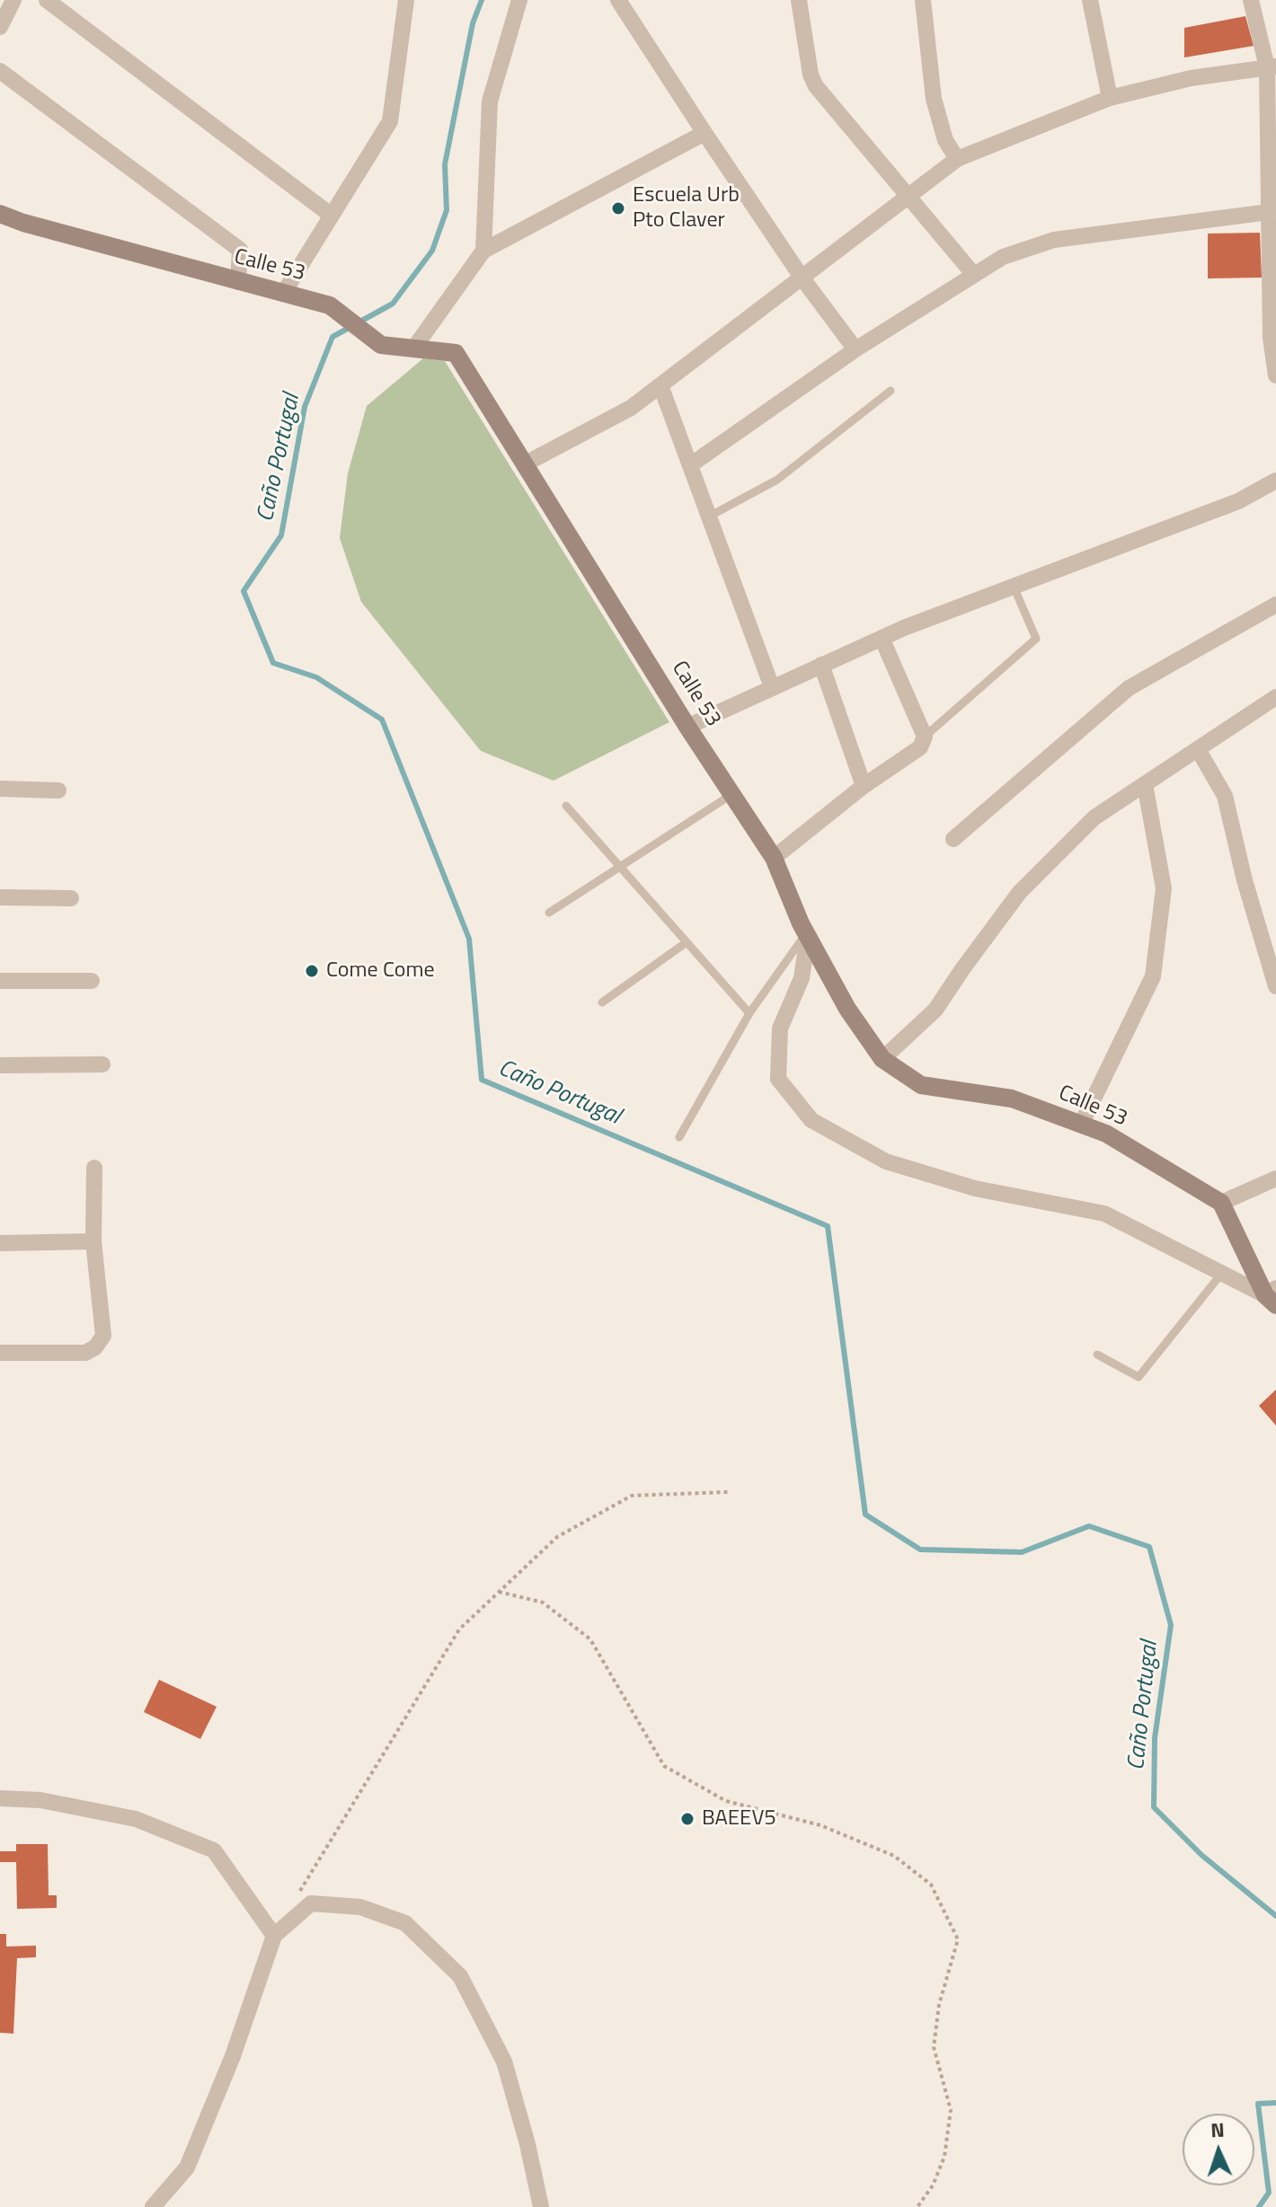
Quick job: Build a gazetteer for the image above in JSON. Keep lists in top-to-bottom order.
{
  "streets": {
    "street": ["Calle 53"]
  },
  "water": ["Caño Portugal"],
  "places": ["Escuela Urb Pto Claver", "Come Come", "BAEEV5"],
  "north": "top"
}
